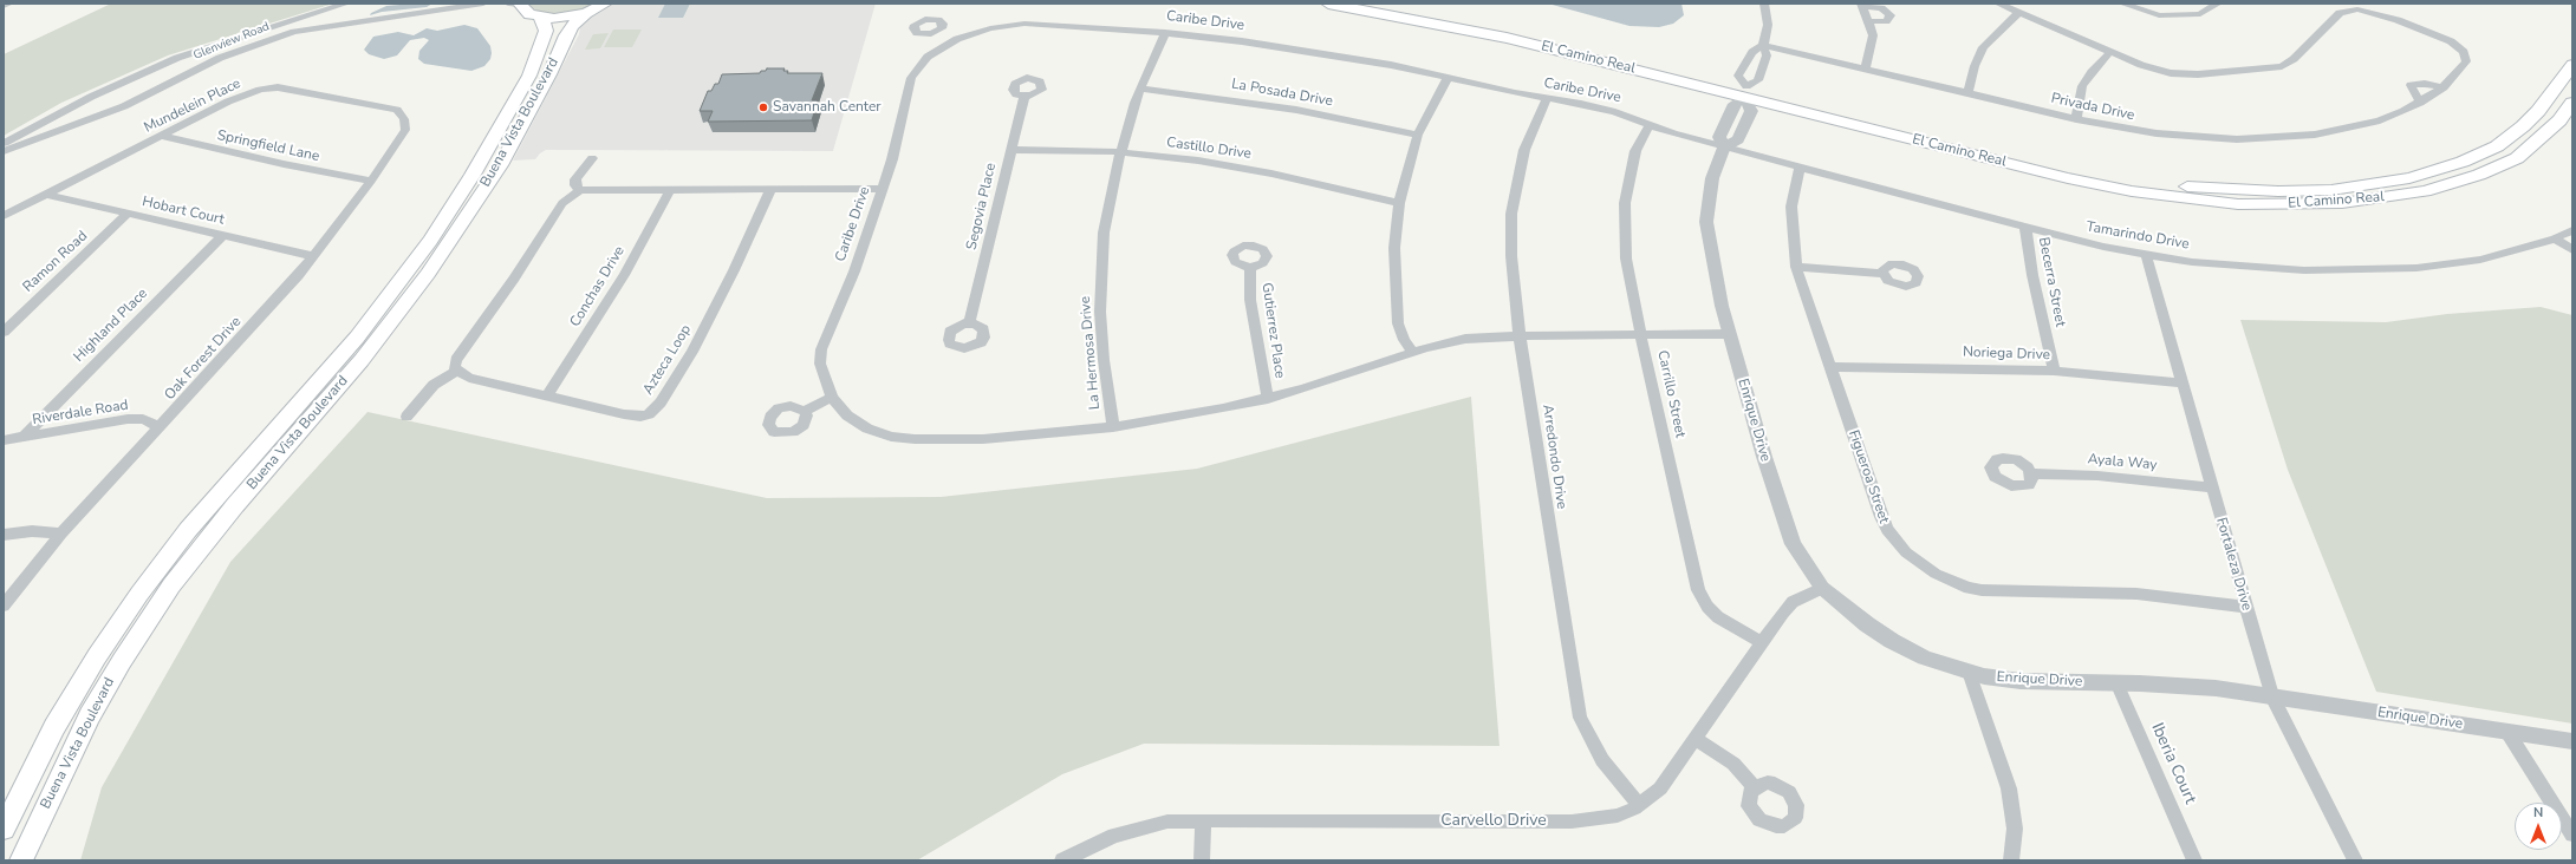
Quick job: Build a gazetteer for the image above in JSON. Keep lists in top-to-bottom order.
{
  "streets": {
    "main road": ["El Camino Real", "Buena Vista Boulevard"],
    "street": [
      "Caribe Drive",
      "Glenview Road",
      "La Posada Drive",
      "Mundelein Place",
      "Privada Drive",
      "Springfield Lane",
      "Castillo Drive",
      "Segovia Place",
      "Hobart Court",
      "Tamarindo Drive",
      "Ramon Road",
      "Becerra Street",
      "Conchas Drive",
      "Highland Place",
      "Gutierrez Place",
      "La Hermosa Drive",
      "Noriega Drive",
      "Oak Forest Drive",
      "Azteca Loop",
      "Carrillo Street",
      "Riverdale Road",
      "Enrique Drive",
      "Arredondo Drive",
      "Ayala Way",
      "Figueroa Street",
      "Fortaleza Drive",
      "Iberia Court",
      "Carvello Drive"
    ]
  },
  "crossings": [
    ["Caribe Drive", "Tamarindo Drive"],
    ["Caribe Drive", "Gutierrez Place"],
    ["Caribe Drive", "La Hermosa Drive"],
    ["Caribe Drive", "Carrillo Street"],
    ["Caribe Drive", "Enrique Drive"],
    ["Caribe Drive", "Arredondo Drive"],
    ["El Camino Real", "Enrique Drive"],
    ["La Posada Drive", "La Hermosa Drive"],
    ["Mundelein Place", "Springfield Lane"],
    ["Mundelein Place", "Hobart Court"],
    ["Mundelein Place", "Oak Forest Drive"],
    ["Springfield Lane", "Oak Forest Drive"],
    ["Castillo Drive", "Segovia Place"],
    ["Castillo Drive", "La Hermosa Drive"],
    ["Hobart Court", "Ramon Road"],
    ["Hobart Court", "Highland Place"],
    ["Hobart Court", "Oak Forest Drive"],
    ["Tamarindo Drive", "Becerra Street"],
    ["Tamarindo Drive", "Enrique Drive"],
    ["Tamarindo Drive", "Figueroa Street"],
    ["Tamarindo Drive", "Fortaleza Drive"],
    ["Becerra Street", "Noriega Drive"],
    ["Conchas Drive", "Azteca Loop"],
    ["Highland Place", "Riverdale Road"],
    ["Noriega Drive", "Figueroa Street"],
    ["Noriega Drive", "Fortaleza Drive"],
    ["Oak Forest Drive", "Riverdale Road"],
    ["Carrillo Street", "Carvello Drive"],
    ["Enrique Drive", "Fortaleza Drive"],
    ["Enrique Drive", "Iberia Court"],
    ["Enrique Drive", "Carvello Drive"],
    ["Arredondo Drive", "Carvello Drive"],
    ["Ayala Way", "Fortaleza Drive"],
    ["Figueroa Street", "Fortaleza Drive"]
  ],
  "places": ["Savannah Center"],
  "north": "top"
}
